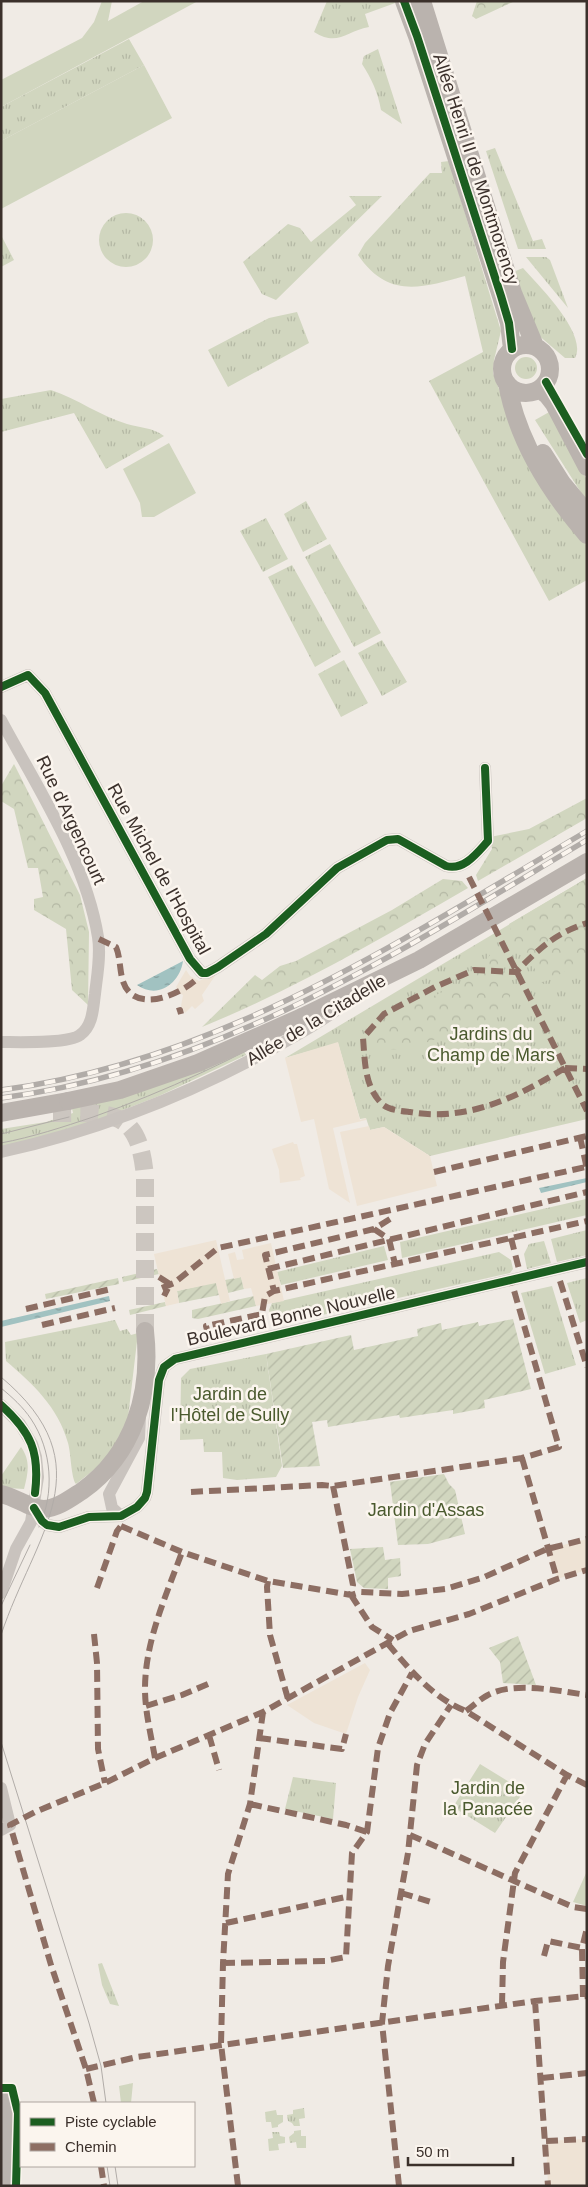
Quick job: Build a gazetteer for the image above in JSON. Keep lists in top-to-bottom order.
{
  "streets": {
    "street": [
      "Allée Henri II de Montmorency",
      "Rue d'Argencourt",
      "Rue Michel de l'Hospital",
      "Allée de la Citadelle",
      "Boulevard Bonne Nouvelle"
    ]
  },
  "parks": [
    "Jardins du Champ de Mars",
    "Jardin de l'Hôtel de Sully",
    "Jardin d'Assas",
    "Jardin de la Panacée"
  ],
  "legend": ["Piste cyclable", "Chemin"],
  "scale_bar": "50 m"
}
